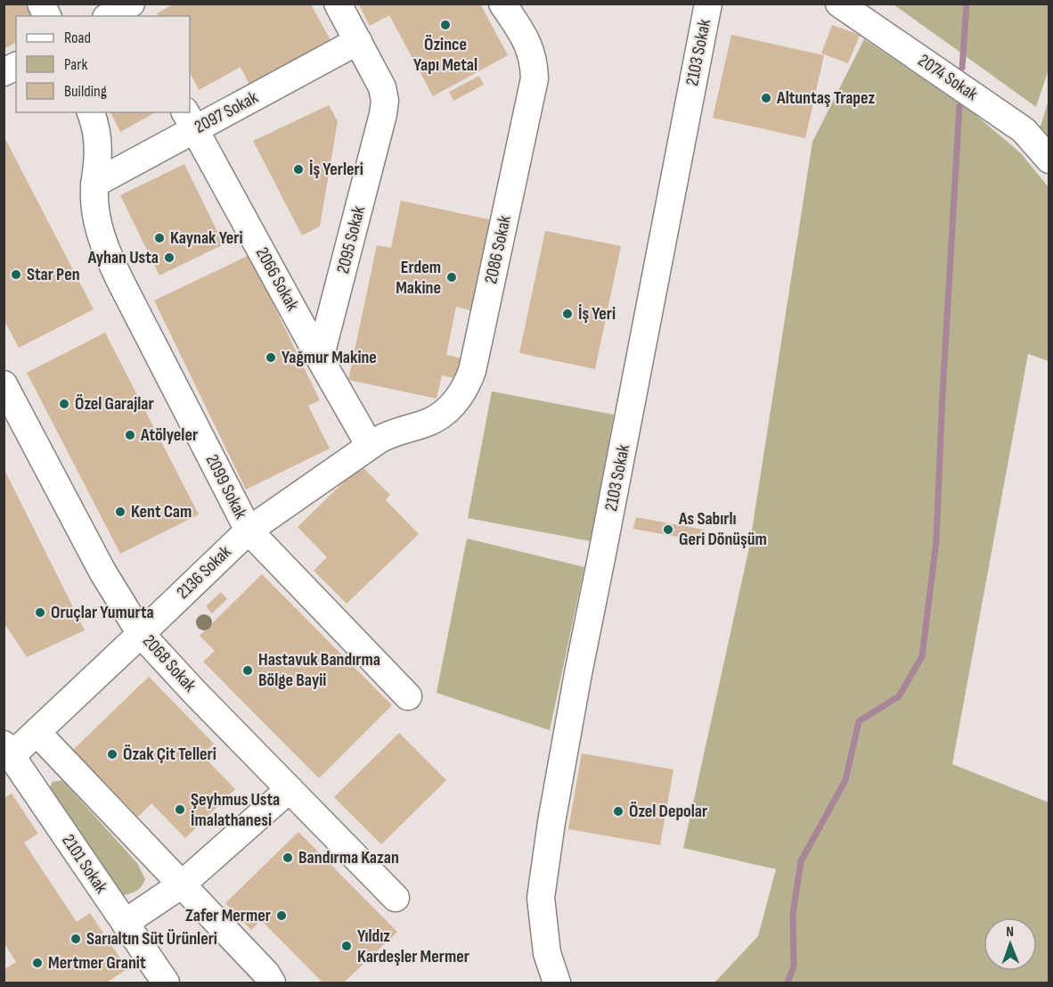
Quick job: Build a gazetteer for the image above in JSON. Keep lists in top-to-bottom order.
{
  "streets": {
    "street": [
      "2103 Sokak",
      "2074 Sokak",
      "2097 Sokak",
      "2095 Sokak",
      "2086 Sokak",
      "2066 Sokak",
      "2099 Sokak",
      "2136 Sokak",
      "2068 Sokak",
      "2101 Sokak"
    ]
  },
  "crossings": [
    ["2097 Sokak", "2095 Sokak"],
    ["2097 Sokak", "2066 Sokak"],
    ["2097 Sokak", "2099 Sokak"],
    ["2095 Sokak", "2066 Sokak"],
    ["2086 Sokak", "2066 Sokak"],
    ["2086 Sokak", "2136 Sokak"],
    ["2066 Sokak", "2136 Sokak"],
    ["2099 Sokak", "2136 Sokak"],
    ["2136 Sokak", "2068 Sokak"],
    ["2136 Sokak", "2101 Sokak"]
  ],
  "places": [
    "Özince Yapı Metal",
    "Altuntaş Trapez",
    "İş Yerleri",
    "Kaynak Yeri",
    "Ayhan Usta",
    "Star Pen",
    "Erdem Makine",
    "İş Yeri",
    "Yağmur Makine",
    "Özel Garajlar",
    "Atölyeler",
    "Kent Cam",
    "As Sabırlı Geri Dönüşüm",
    "Oruçlar Yumurta",
    "Hastavuk Bandırma Bölge Bayii",
    "Özak Çit Telleri",
    "Şeyhmus Usta İmalathanesi",
    "Özel Depolar",
    "Bandırma Kazan",
    "Zafer Mermer",
    "Sarıaltın Süt Ürünleri",
    "Yıldız Kardeşler Mermer",
    "Mertmer Granit"
  ],
  "legend": ["Road", "Park", "Building"],
  "north": "top"
}
